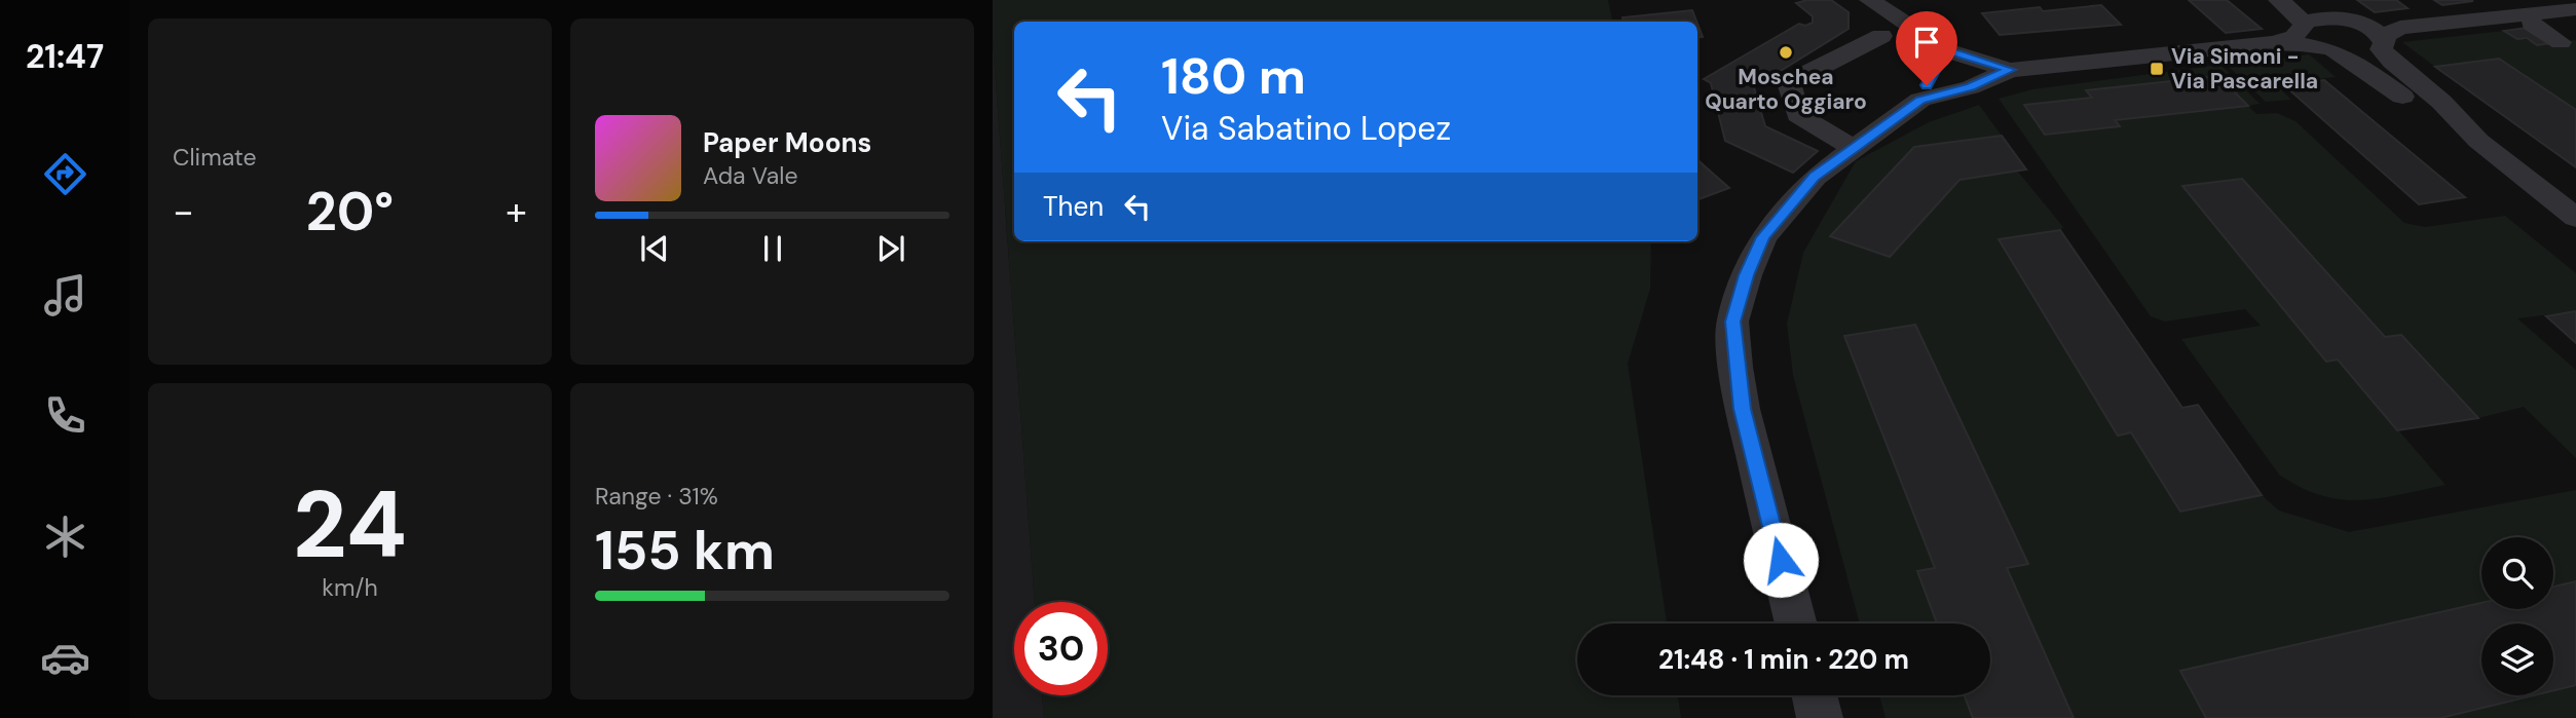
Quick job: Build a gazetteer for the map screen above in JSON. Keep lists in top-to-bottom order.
{
  "places": {
    "other": ["Moschea Quarto Oggiaro"],
    "transit": ["Via Simoni - Via Pascarella"]
  },
  "page": {
    "tabs": "21:47",
    "tile": [
      "Climate",
      ["24", "km/h"],
      ["Range · 31%", "155 km"]
    ],
    "turn": ["180 m", "Via Sabatino Lopez"],
    "song": ["Paper Moons", "Ada Vale"],
    "then": "Then",
    "heat": ["−", "20°", "+"],
    "limit": "30",
    "trip": "21:48 · 1 min · 220 m"
  }
}
